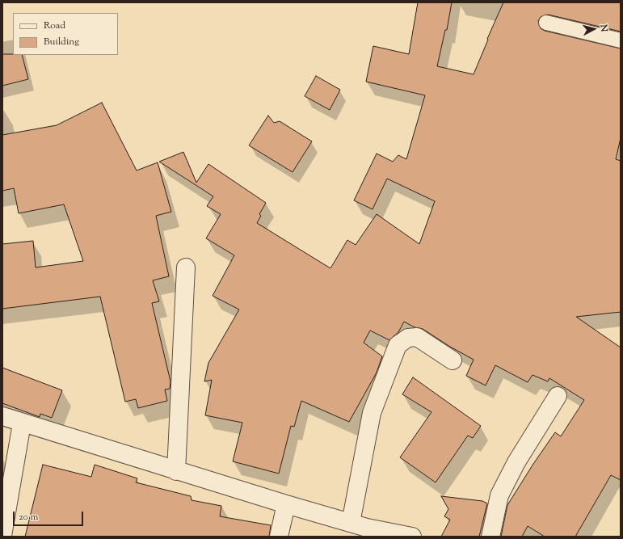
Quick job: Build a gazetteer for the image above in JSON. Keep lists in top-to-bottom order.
{
  "legend": ["Road", "Building"],
  "scale_bar": "20 m",
  "north": "right"
}
